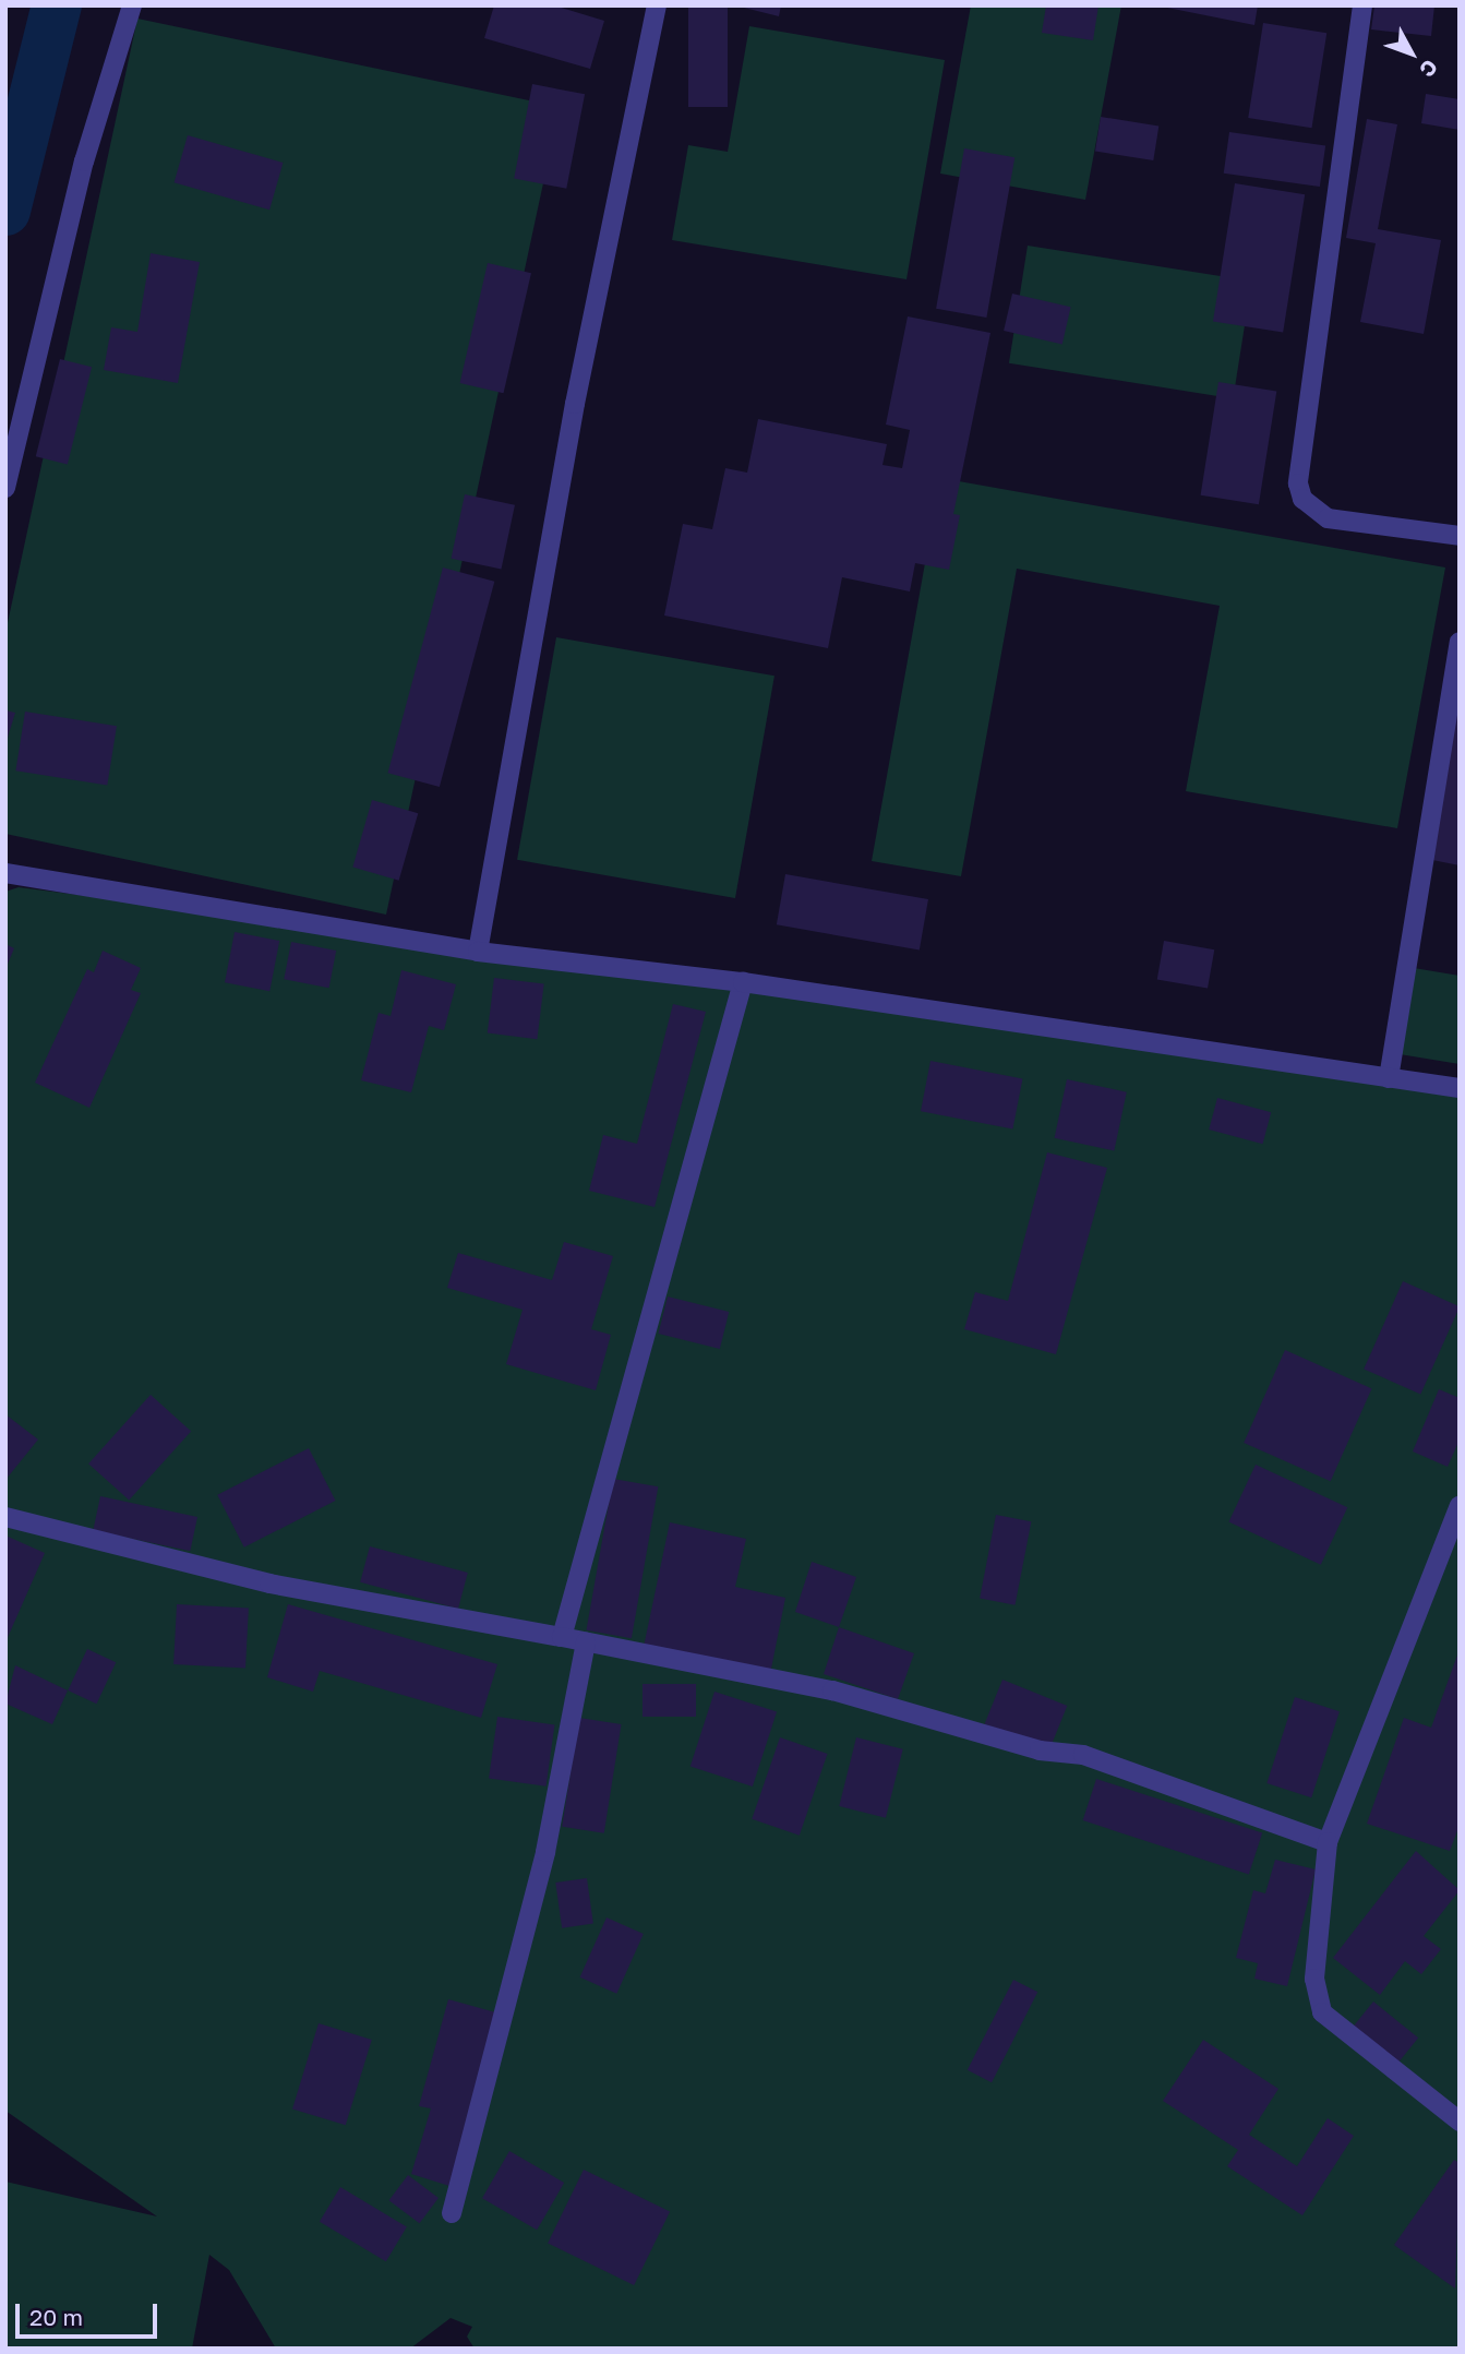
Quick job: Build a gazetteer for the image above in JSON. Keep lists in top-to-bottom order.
{
  "scale_bar": "20 m",
  "north": "bottom right"
}
